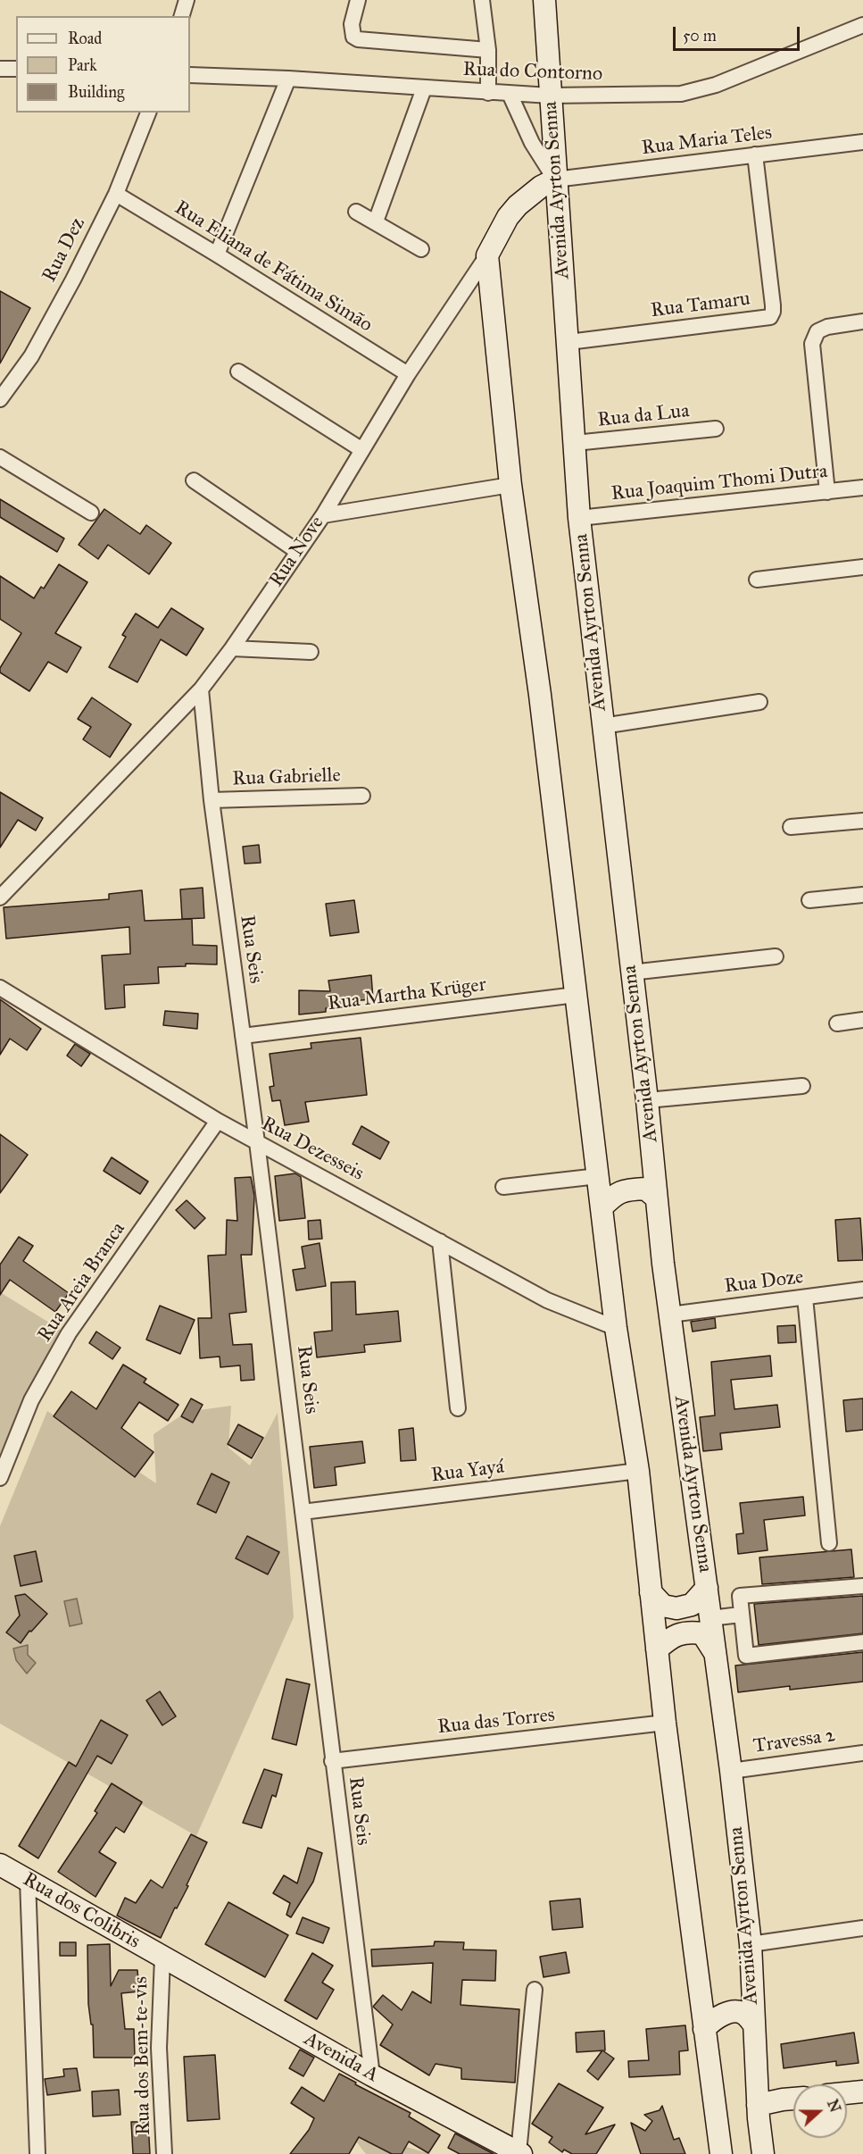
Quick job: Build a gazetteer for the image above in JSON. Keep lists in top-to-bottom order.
{
  "streets": {
    "street": [
      "Rua do Contorno",
      "Rua Maria Teles",
      "Avenida Ayrton Senna",
      "Rua Dez",
      "Rua Eliana de Fátima Simão",
      "Rua Tamaru",
      "Rua da Lua",
      "Rua Joaquim Thomi Dutra",
      "Rua Nove",
      "Rua Gabrielle",
      "Rua Seis",
      "Rua Martha Krüger",
      "Rua Dezesseis",
      "Rua Areia Branca",
      "Rua Doze",
      "Rua Yayá",
      "Rua das Torres",
      "Travessa 2",
      "Rua dos Colibris",
      "Rua dos Bem-te-vis",
      "Avenida A"
    ]
  },
  "crossings": [
    ["Rua do Contorno", "Avenida Ayrton Senna"],
    ["Rua Maria Teles", "Avenida Ayrton Senna"],
    ["Rua Maria Teles", "Rua Tamaru"],
    ["Rua Maria Teles", "Rua Nove"],
    ["Avenida Ayrton Senna", "Rua Tamaru"],
    ["Avenida Ayrton Senna", "Rua da Lua"],
    ["Avenida Ayrton Senna", "Rua Joaquim Thomi Dutra"],
    ["Avenida Ayrton Senna", "Rua Nove"],
    ["Avenida Ayrton Senna", "Rua Doze"],
    ["Avenida Ayrton Senna", "Travessa 2"],
    ["Rua Dez", "Rua Eliana de Fátima Simão"],
    ["Rua Eliana de Fátima Simão", "Rua Nove"],
    ["Rua Nove", "Rua Seis"],
    ["Rua Gabrielle", "Rua Seis"],
    ["Rua Seis", "Rua Martha Krüger"],
    ["Rua Seis", "Rua Dezesseis"],
    ["Rua Seis", "Rua Yayá"],
    ["Rua Seis", "Rua das Torres"],
    ["Rua Seis", "Avenida A"],
    ["Rua Dezesseis", "Rua Areia Branca"],
    ["Rua dos Colibris", "Rua dos Bem-te-vis"],
    ["Rua dos Colibris", "Avenida A"],
    ["Rua dos Bem-te-vis", "Avenida A"]
  ],
  "legend": ["Road", "Park", "Building"],
  "scale_bar": "50 m",
  "north": "right"
}
